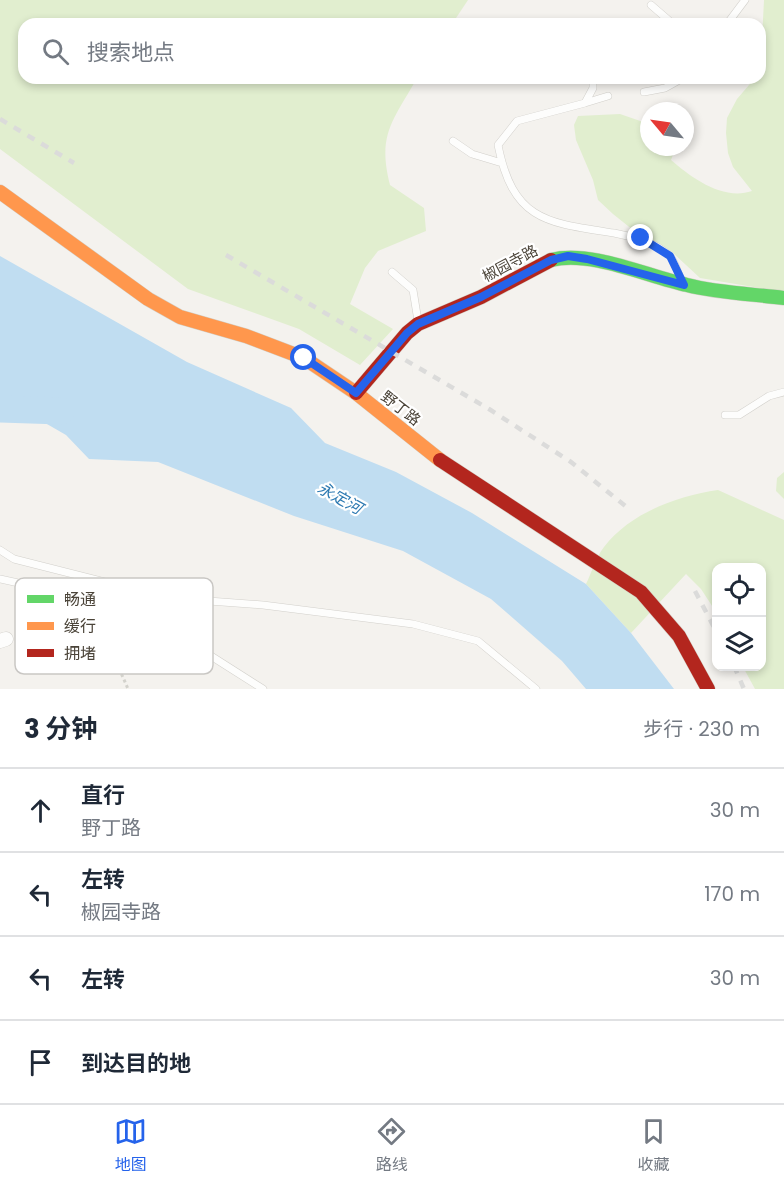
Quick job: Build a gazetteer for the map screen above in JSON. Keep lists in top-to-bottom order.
{
  "streets": {
    "main road": ["椒园寺路", "野丁路"]
  },
  "crossings": [
    ["椒园寺路", "野丁路"]
  ],
  "water": ["永定河"],
  "legend": ["畅通", "缓行", "拥堵"],
  "north": "top left",
  "page": {
    "search": "搜索地点",
    "heading": ["3 分钟", "步行 · 230 m"],
    "list": [
      ["直行", "野丁路", "30 m"],
      ["左转", "椒园寺路", "170 m"],
      ["左转", "30 m"],
      "到达目的地"
    ],
    "nav": ["地图", "路线", "收藏"]
  }
}
